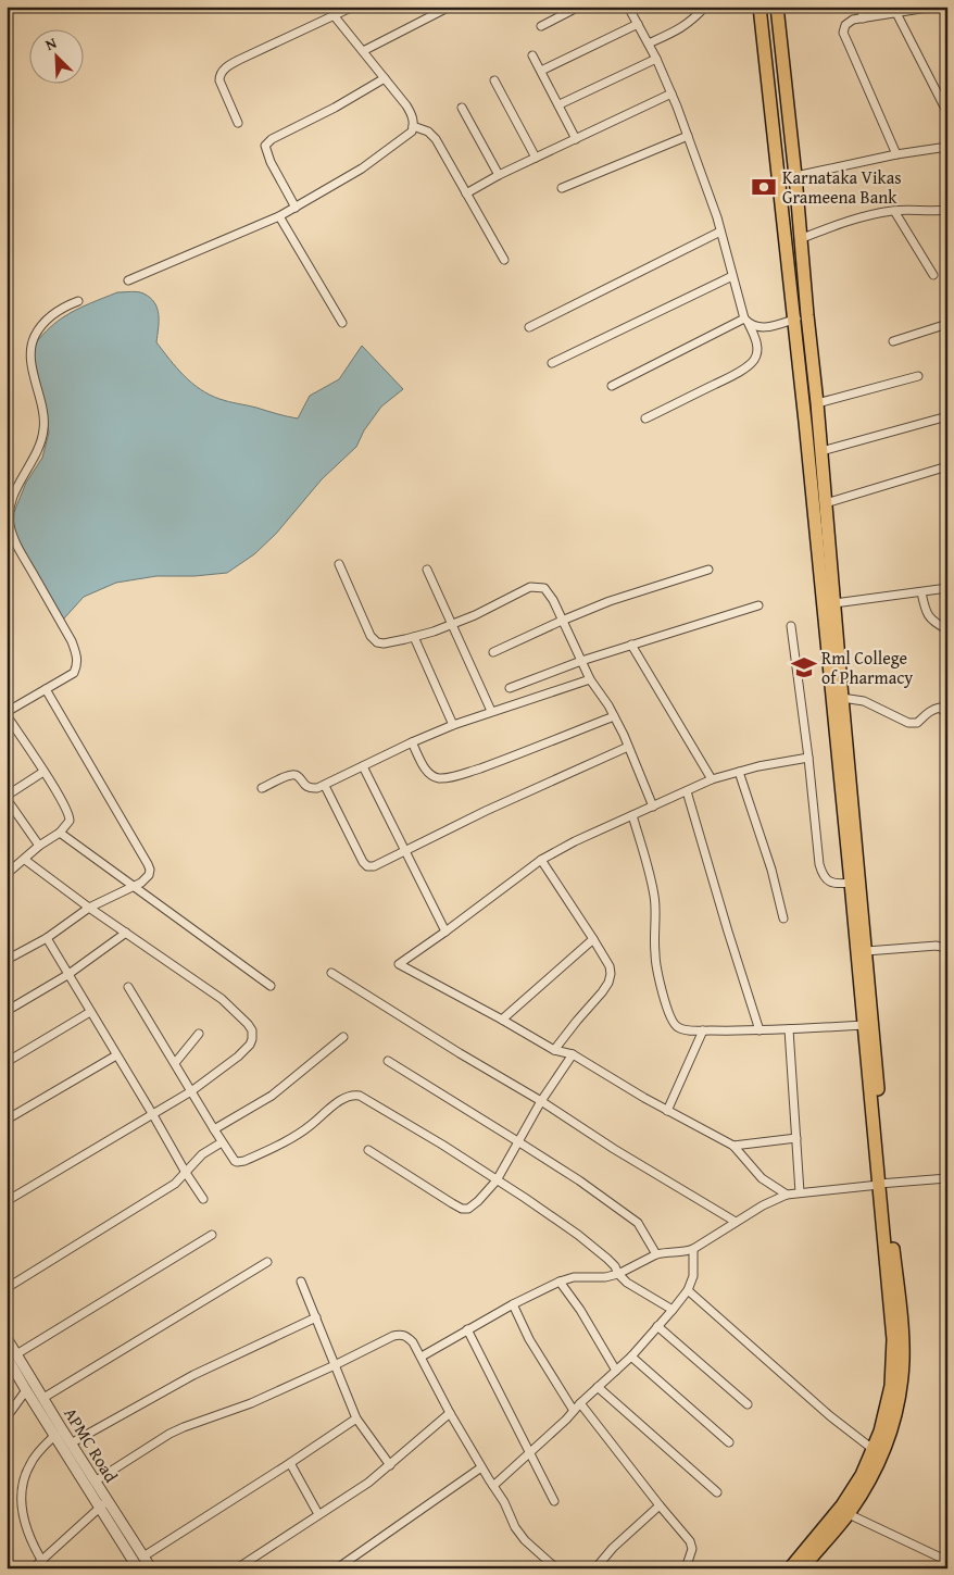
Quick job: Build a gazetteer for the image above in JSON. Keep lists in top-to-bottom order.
{
  "streets": {
    "street": ["APMC Road"]
  },
  "places": {
    "bank": ["Karnataka Vikas Grameena Bank"],
    "school or university": ["Rml College of Pharmacy"]
  },
  "north": "top left"
}
